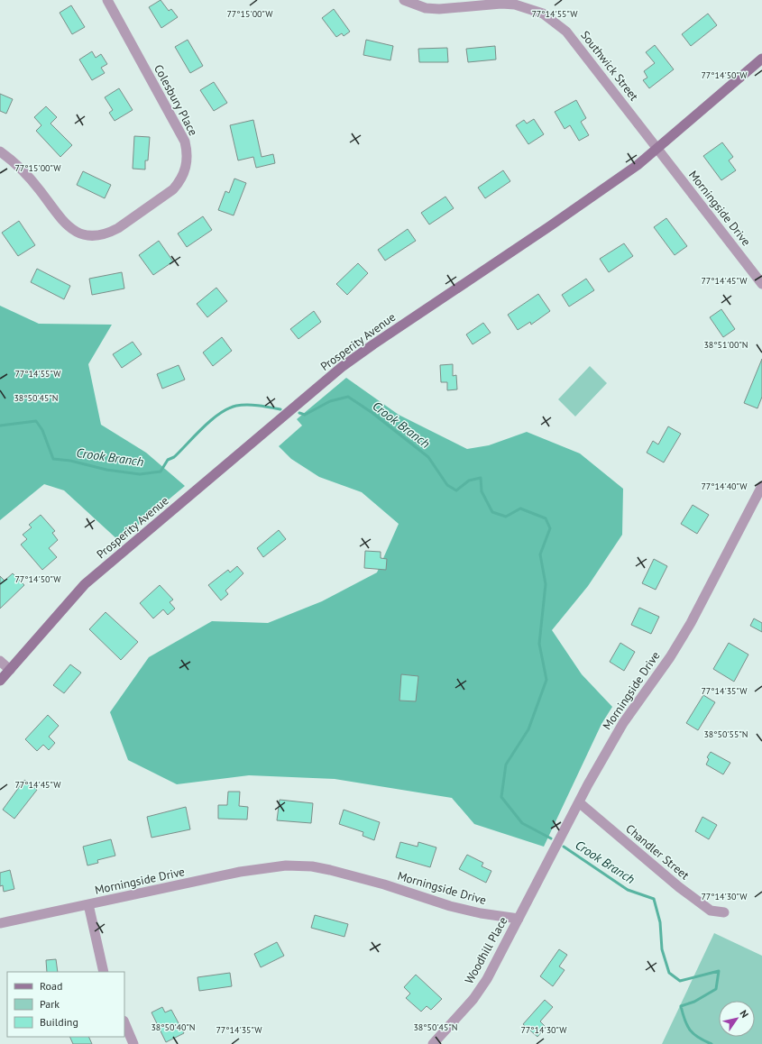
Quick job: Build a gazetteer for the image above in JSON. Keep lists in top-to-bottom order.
{
  "streets": {
    "main road": ["Prosperity Avenue"],
    "street": [
      "Southwick Street",
      "Colesbury Place",
      "Morningside Drive",
      "Chandler Street",
      "Woodhill Place"
    ]
  },
  "crossings": [
    ["Southwick Street", "Morningside Drive"],
    ["Southwick Street", "Prosperity Avenue"],
    ["Morningside Drive", "Prosperity Avenue"],
    ["Morningside Drive", "Chandler Street"],
    ["Morningside Drive", "Woodhill Place"]
  ],
  "water": ["Crook Branch"],
  "legend": ["Road", "Park", "Building"],
  "north": "top right",
  "coordinates": [
    "77°15'00\"W",
    "77°14'55\"W",
    "77°14'50\"W",
    "77°14'45\"W",
    "38°51'00\"N",
    "38°50'45\"N",
    "77°14'40\"W",
    "77°14'35\"W",
    "38°50'55\"N",
    "77°14'30\"W",
    "38°50'40\"N"
  ]
}
